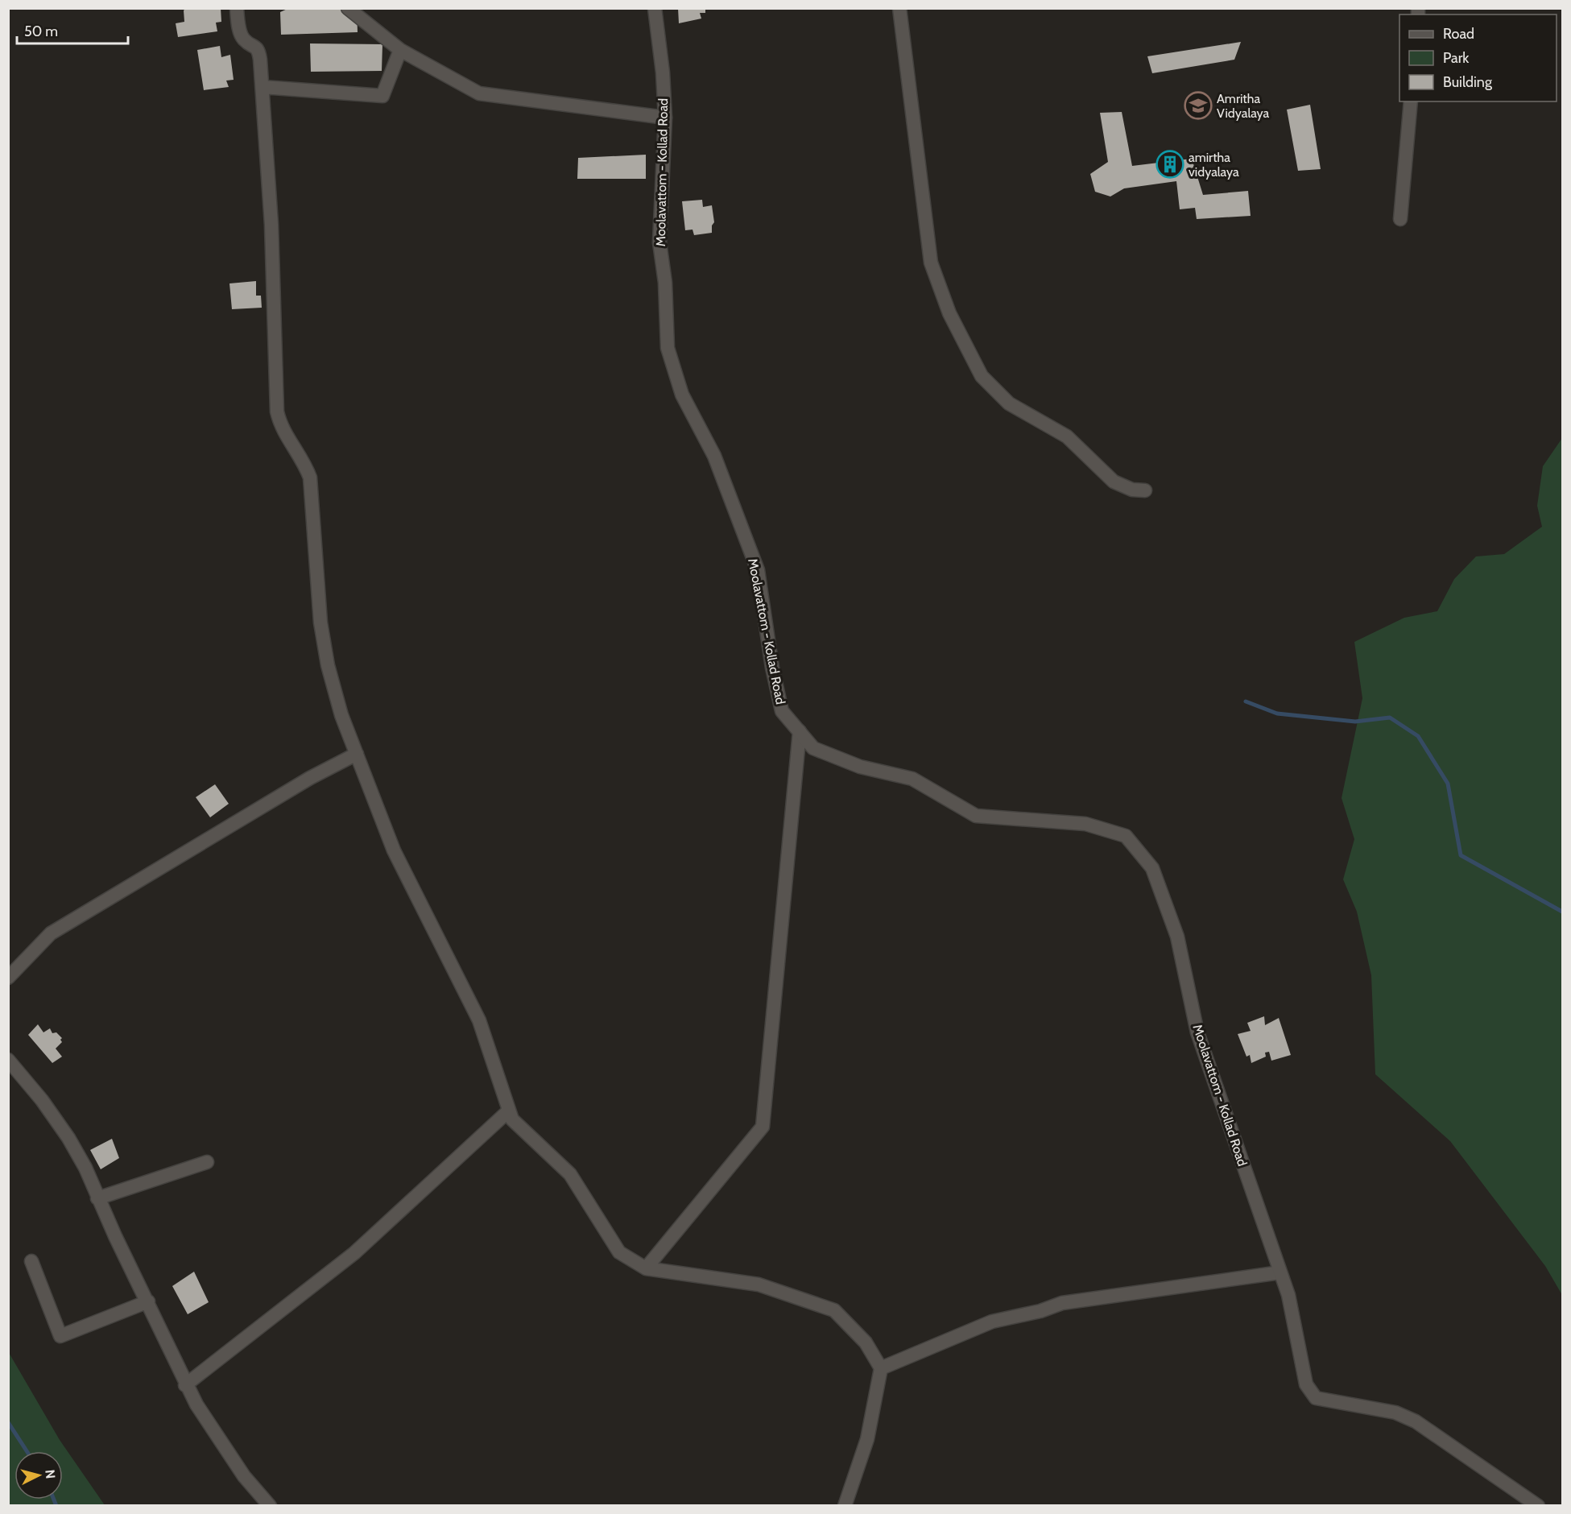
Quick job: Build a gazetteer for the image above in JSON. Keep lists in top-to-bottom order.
{
  "streets": {
    "street": ["Moolavattom - Kollad Road"]
  },
  "places": {
    "school or university": ["Amritha Vidyalaya"],
    "building": ["amirtha vidyalaya"]
  },
  "legend": ["Road", "Park", "Building"],
  "scale_bar": "50 m",
  "north": "right"
}
